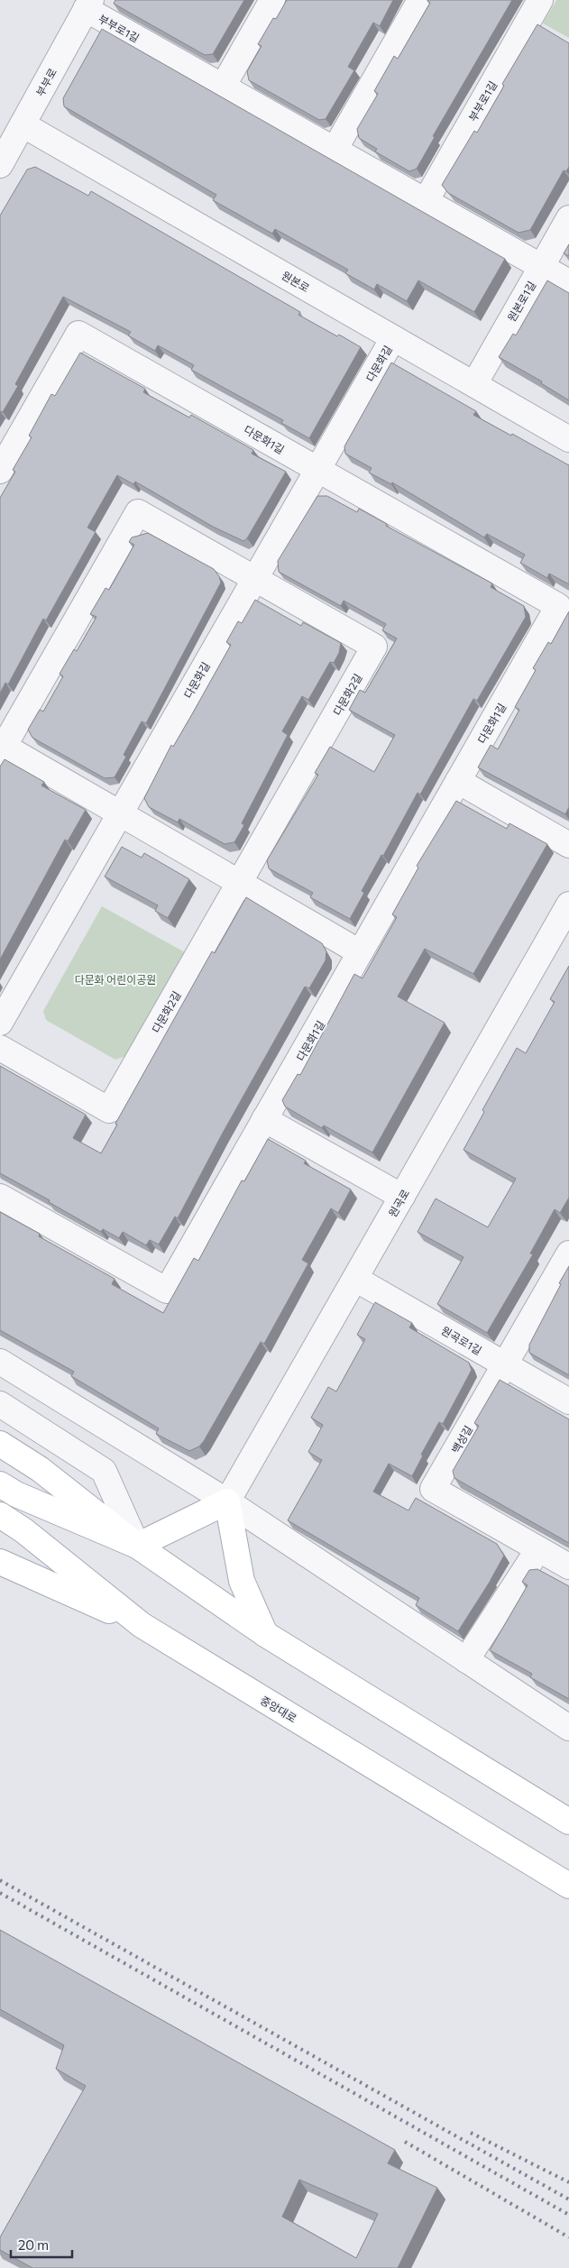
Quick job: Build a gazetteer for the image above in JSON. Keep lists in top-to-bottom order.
{
  "streets": {
    "main road": ["중앙대로"],
    "street": [
      "부부로1길",
      "부부로",
      "원본로",
      "원본로1길",
      "다문화길",
      "다문화1길",
      "다문화2길",
      "원곡로",
      "원곡로1길",
      "백성길"
    ]
  },
  "crossings": [
    ["부부로1길", "부부로"],
    ["부부로1길", "원본로1길"],
    ["부부로", "원본로"],
    ["원본로", "원본로1길"],
    ["원본로", "다문화길"],
    ["다문화길", "다문화1길"],
    ["다문화길", "다문화2길"],
    ["원곡로", "원곡로1길"],
    ["원곡로1길", "백성길"]
  ],
  "parks": ["다문화 어린이공원"],
  "scale_bar": "20 m"
}
